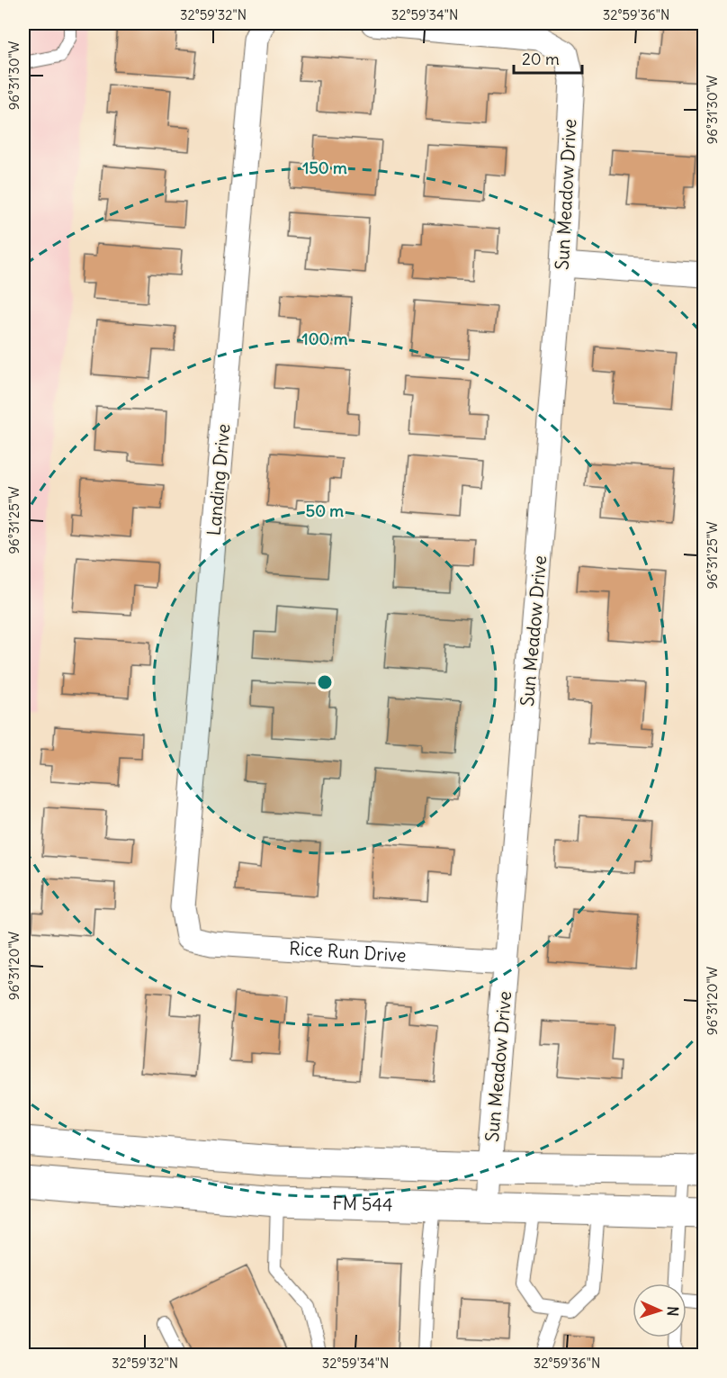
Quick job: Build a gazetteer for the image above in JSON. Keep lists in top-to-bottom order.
{
  "streets": {
    "main road": ["FM 544"],
    "street": ["Sun Meadow Drive", "Landing Drive", "Rice Run Drive"]
  },
  "crossings": [
    ["Sun Meadow Drive", "Rice Run Drive"],
    ["Sun Meadow Drive", "FM 544"],
    ["Landing Drive", "Rice Run Drive"]
  ],
  "scale_bar": "20 m",
  "north": "right",
  "coordinates": [
    "32°59'32\"N",
    "32°59'34\"N",
    "32°59'36\"N",
    "96°31'30\"W",
    "96°31'25\"W",
    "96°31'20\"W"
  ],
  "rings": ["150 m", "100 m", "50 m"]
}
